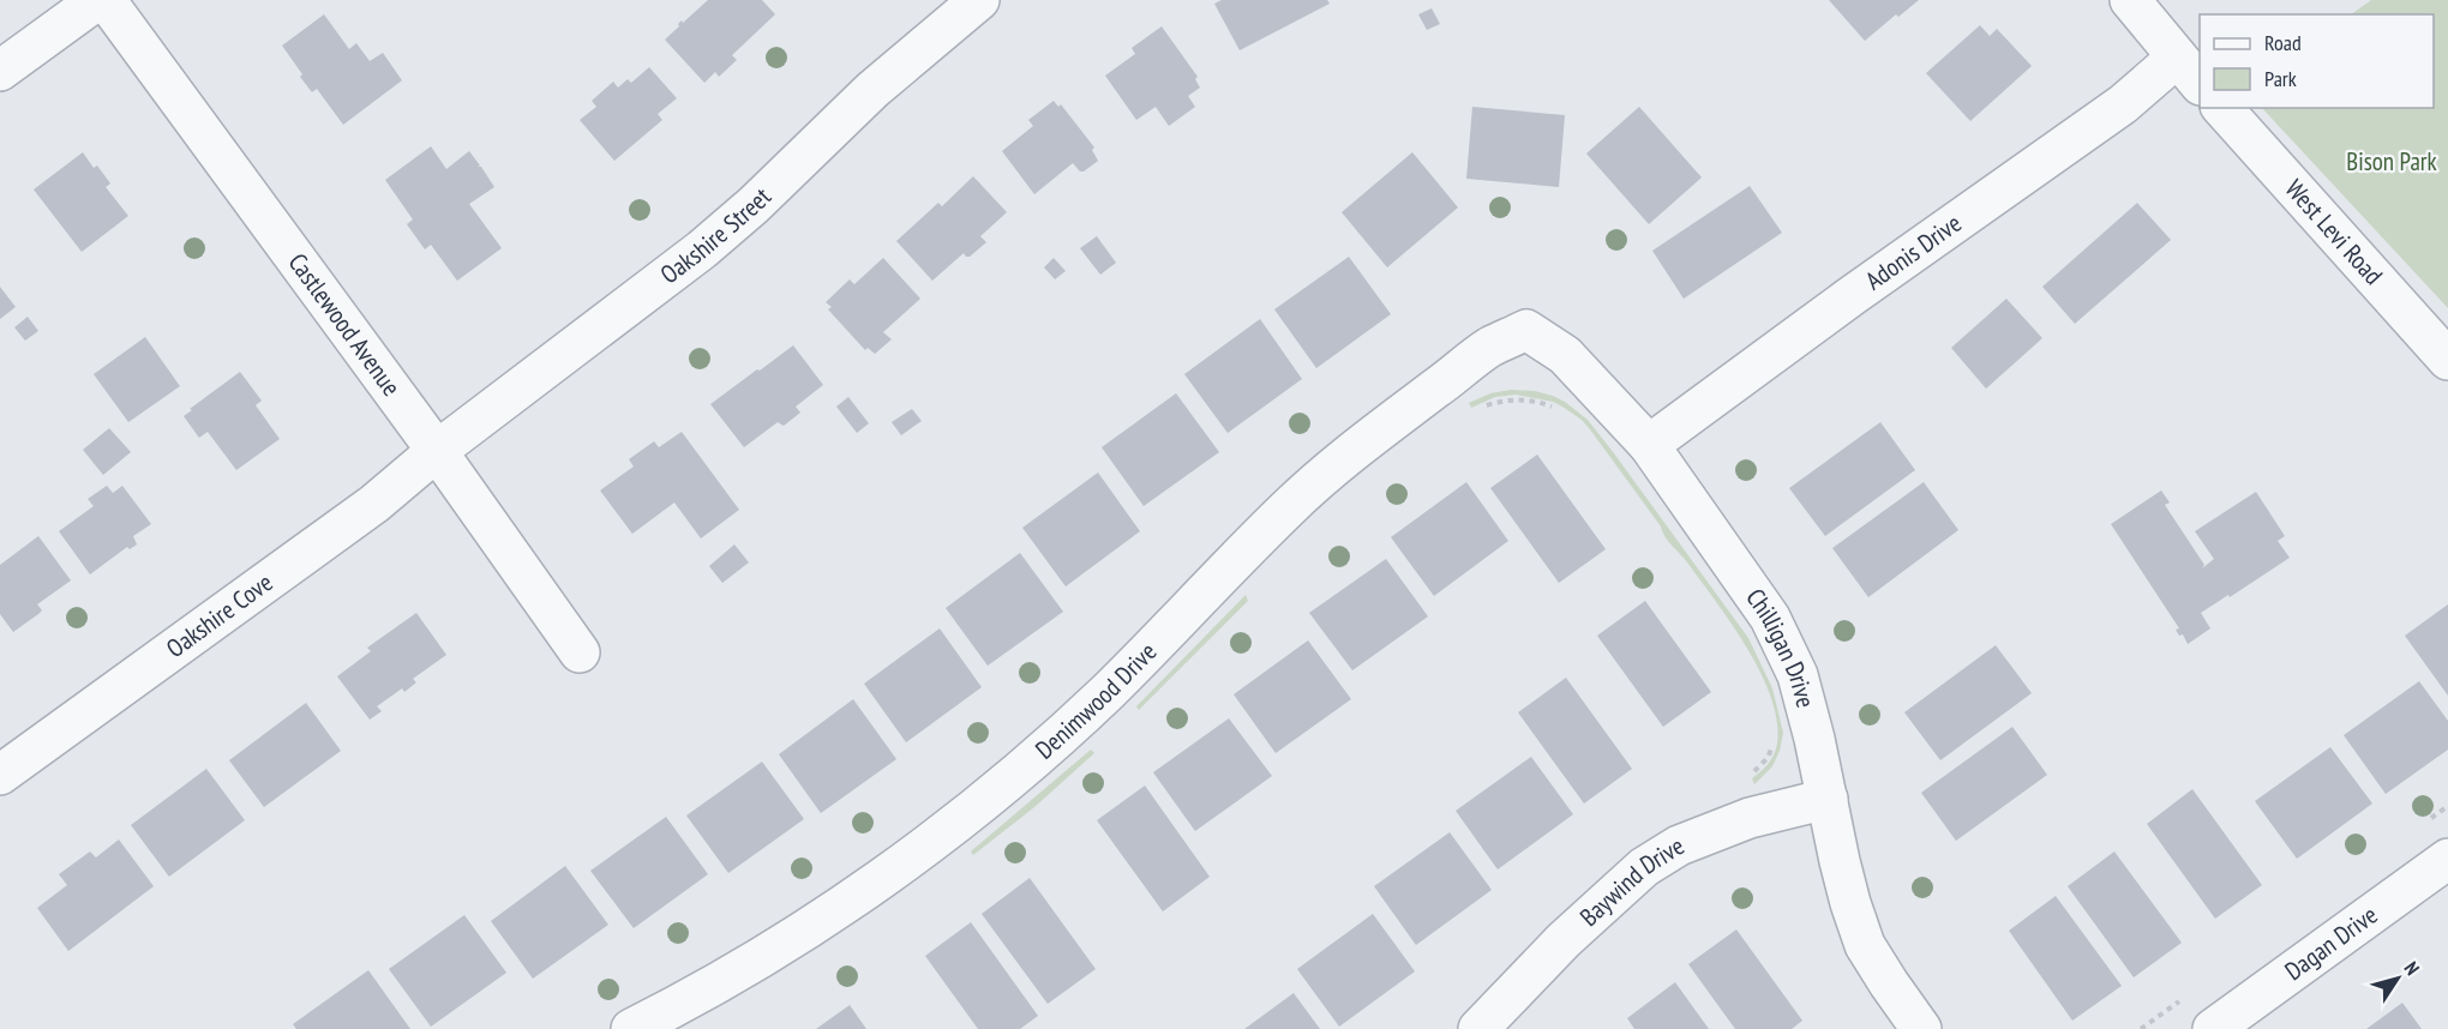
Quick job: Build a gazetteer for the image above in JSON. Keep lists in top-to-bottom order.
{
  "streets": {
    "street": [
      "West Levi Road",
      "Oakshire Street",
      "Adonis Drive",
      "Castlewood Avenue",
      "Oakshire Cove",
      "Chilligan Drive",
      "Denimwood Drive",
      "Baywind Drive",
      "Dagan Drive"
    ]
  },
  "crossings": [
    ["Oakshire Street", "Castlewood Avenue"],
    ["Oakshire Street", "Oakshire Cove"],
    ["Adonis Drive", "Chilligan Drive"],
    ["Castlewood Avenue", "Oakshire Cove"],
    ["Chilligan Drive", "Denimwood Drive"],
    ["Chilligan Drive", "Baywind Drive"]
  ],
  "parks": ["Bison Park"],
  "legend": ["Road", "Park"],
  "north": "top right"
}
